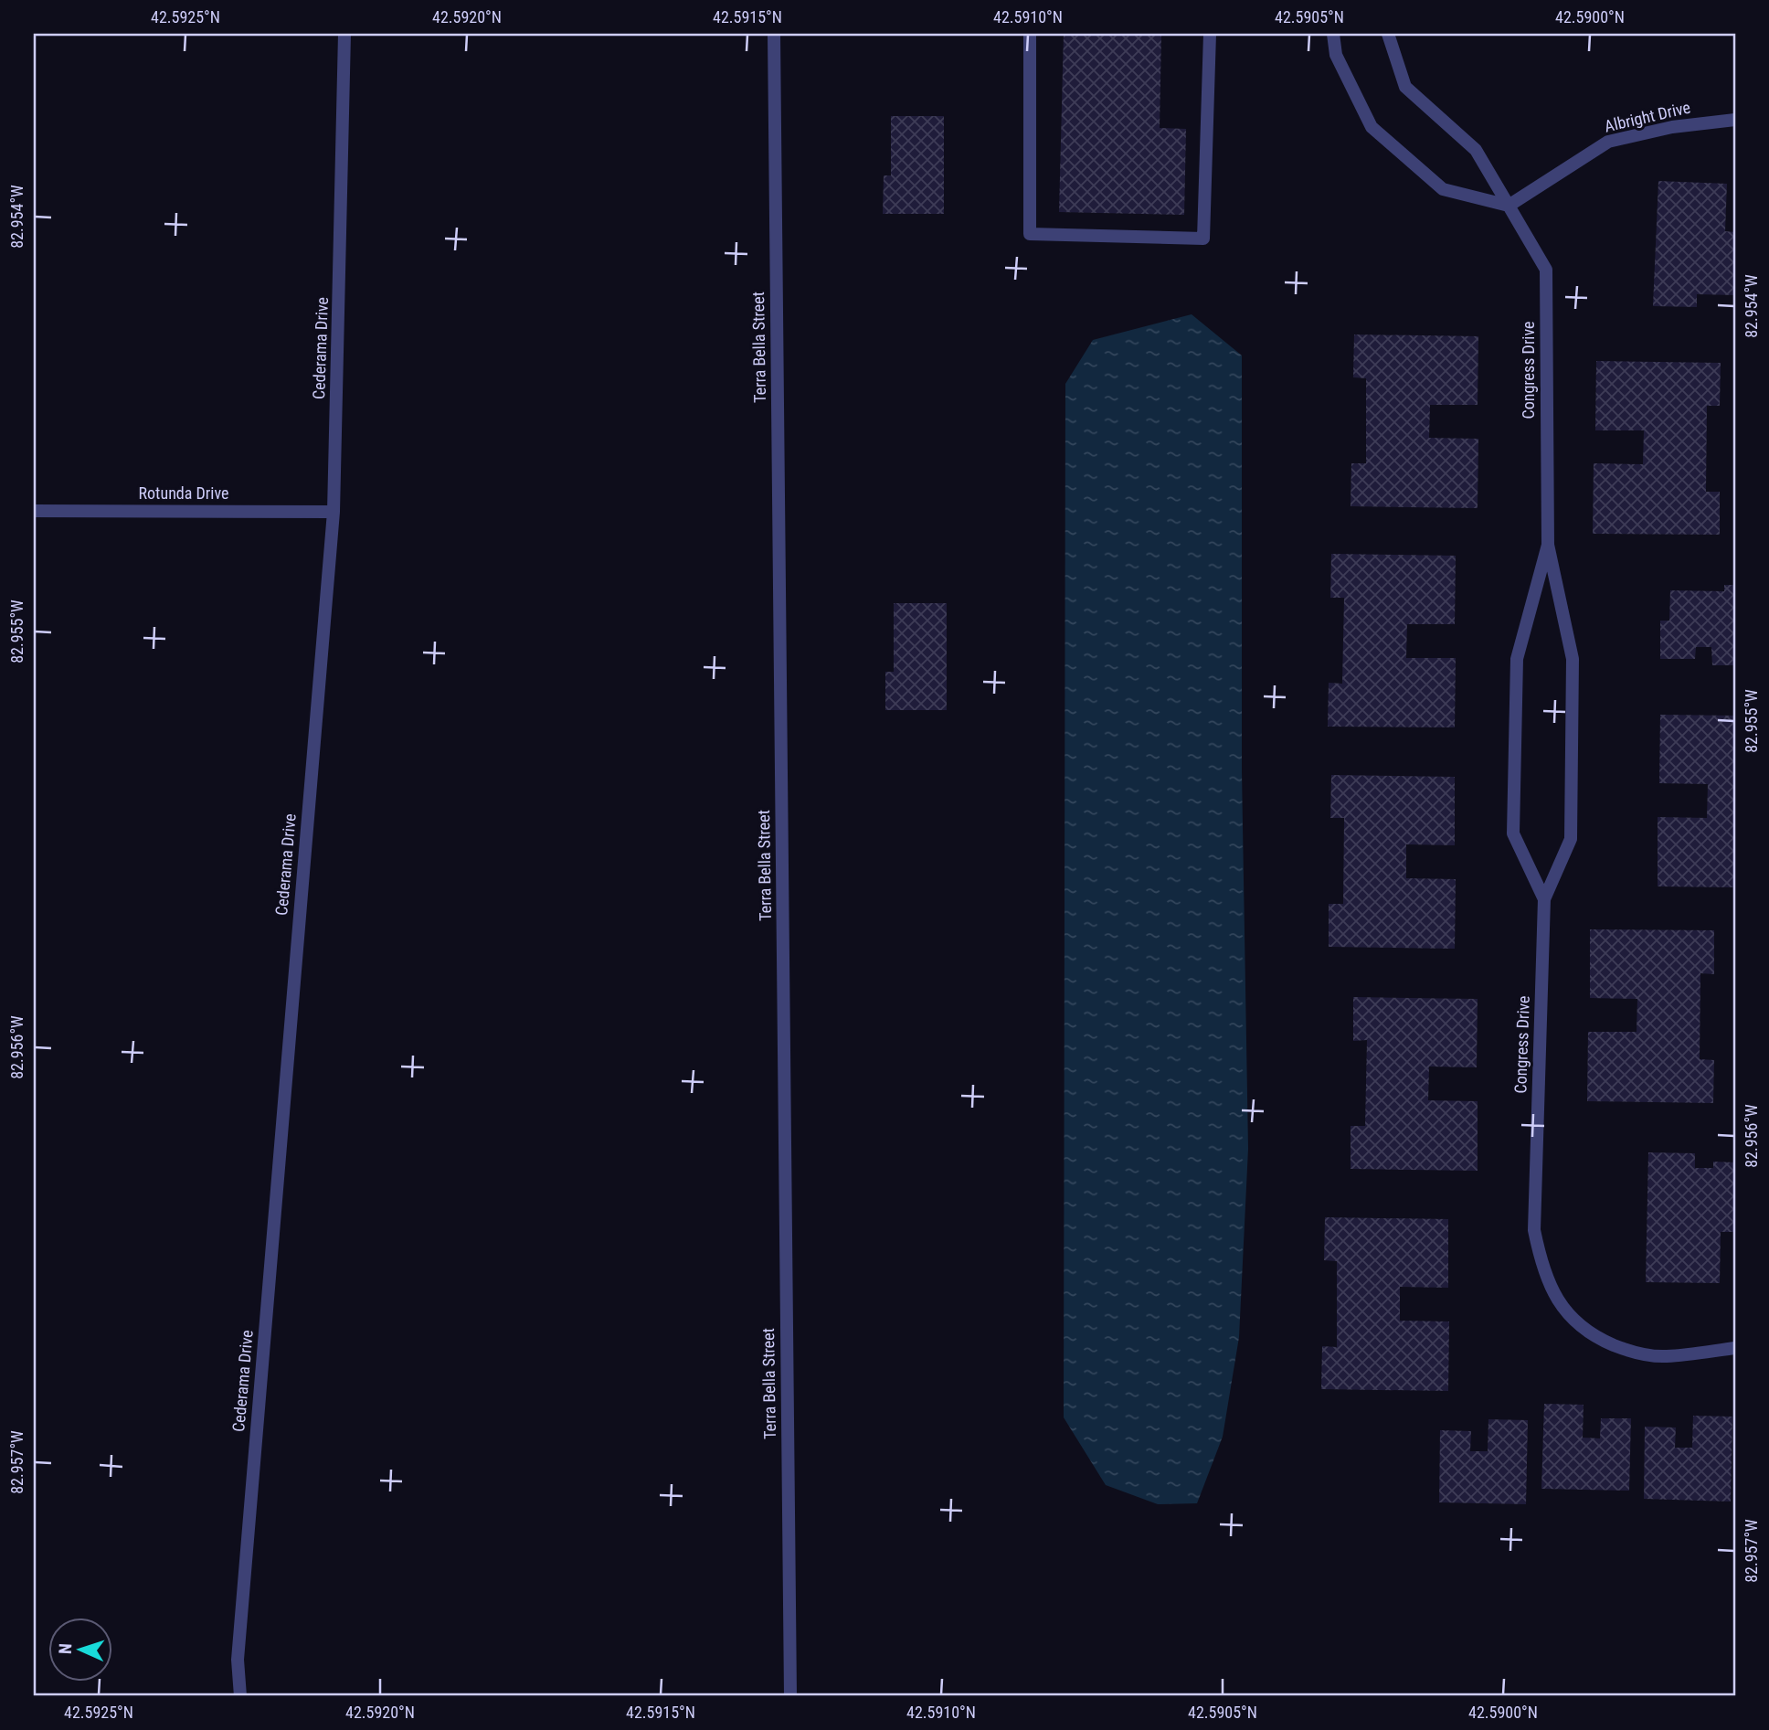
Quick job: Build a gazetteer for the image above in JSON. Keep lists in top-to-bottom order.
{
  "streets": {
    "street": [
      "Albright Drive",
      "Terra Bella Street",
      "Cederama Drive",
      "Congress Drive",
      "Rotunda Drive"
    ]
  },
  "crossings": [
    ["Albright Drive", "Congress Drive"],
    ["Cederama Drive", "Rotunda Drive"]
  ],
  "north": "left",
  "coordinates": [
    "42.5925°N",
    "42.5920°N",
    "42.5915°N",
    "42.5910°N",
    "42.5905°N",
    "42.5900°N",
    "82.954°W",
    "82.955°W",
    "82.956°W",
    "82.957°W"
  ]
}
